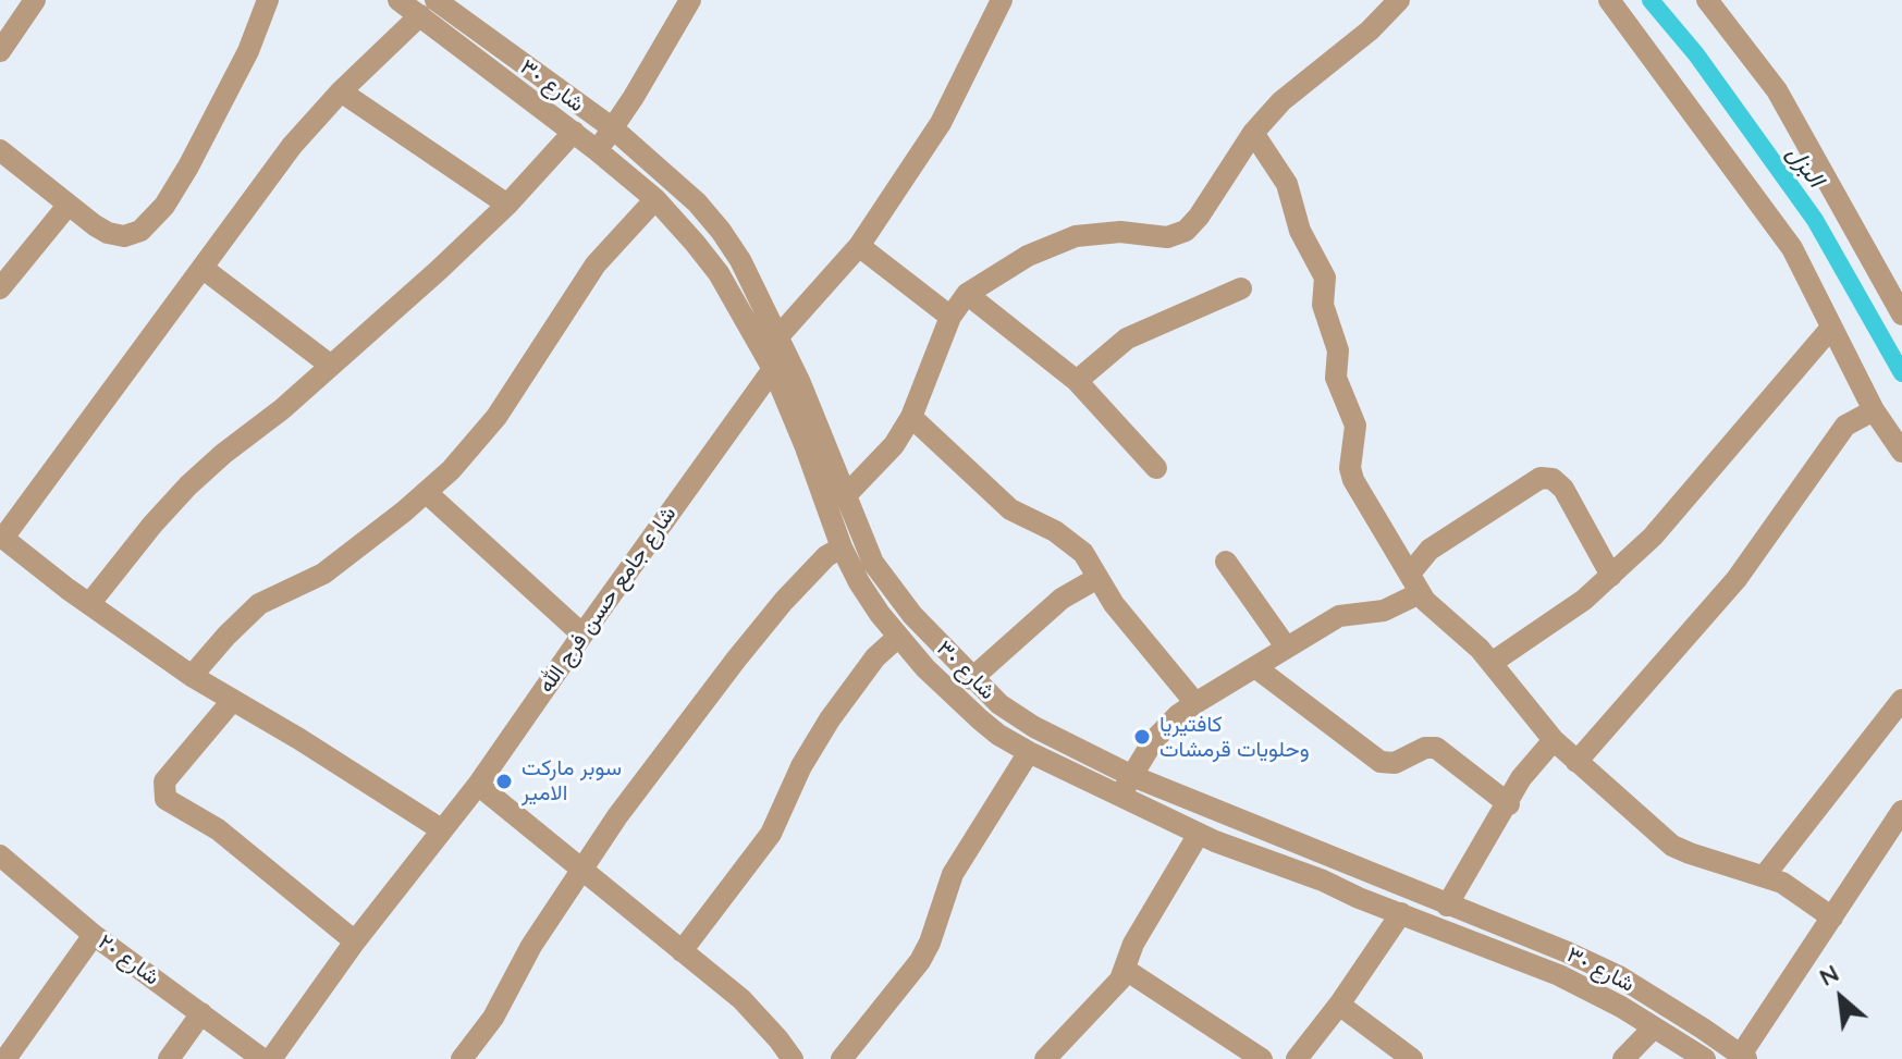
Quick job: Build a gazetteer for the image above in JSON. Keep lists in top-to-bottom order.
{
  "streets": {
    "street": ["شارع ٣٠", "شارع جامع حسن فرج الله", "شارع ٢٠"]
  },
  "crossings": [
    ["شارع ٣٠", "شارع جامع حسن فرج الله"]
  ],
  "water": ["البزل"],
  "places": ["كافتيريا وحلويات قرمشات", "سوبر ماركت الامير"],
  "north": "top left"
}
